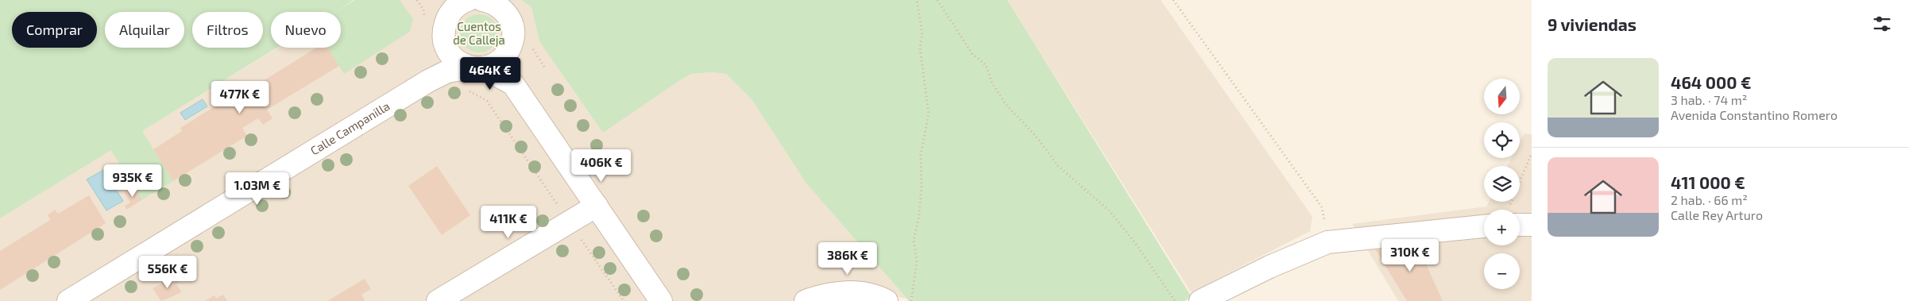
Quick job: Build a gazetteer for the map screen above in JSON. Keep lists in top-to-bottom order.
{
  "streets": {
    "street": ["Calle Campanilla"]
  },
  "parks": ["Cuentos de Calleja"],
  "north": "bottom",
  "page": {
    "heading": "9 viviendas",
    "chip": [
      "Comprar",
      "Alquilar",
      "Filtros",
      "Nuevo"
    ],
    "list": [
      {
        "name": "464 000 €",
        "note": "3 hab. · 74 m² · Avenida Constantino Romero"
      },
      {
        "name": "411 000 €",
        "note": "2 hab. · 66 m² · Calle Rey Arturo"
      }
    ],
    "price": [
      "464K €",
      "477K €",
      "406K €",
      "935K €",
      "1.03M €",
      "411K €",
      "310K €",
      "386K €",
      "556K €"
    ],
    "map_buttons": ["+", "−"]
  }
}
